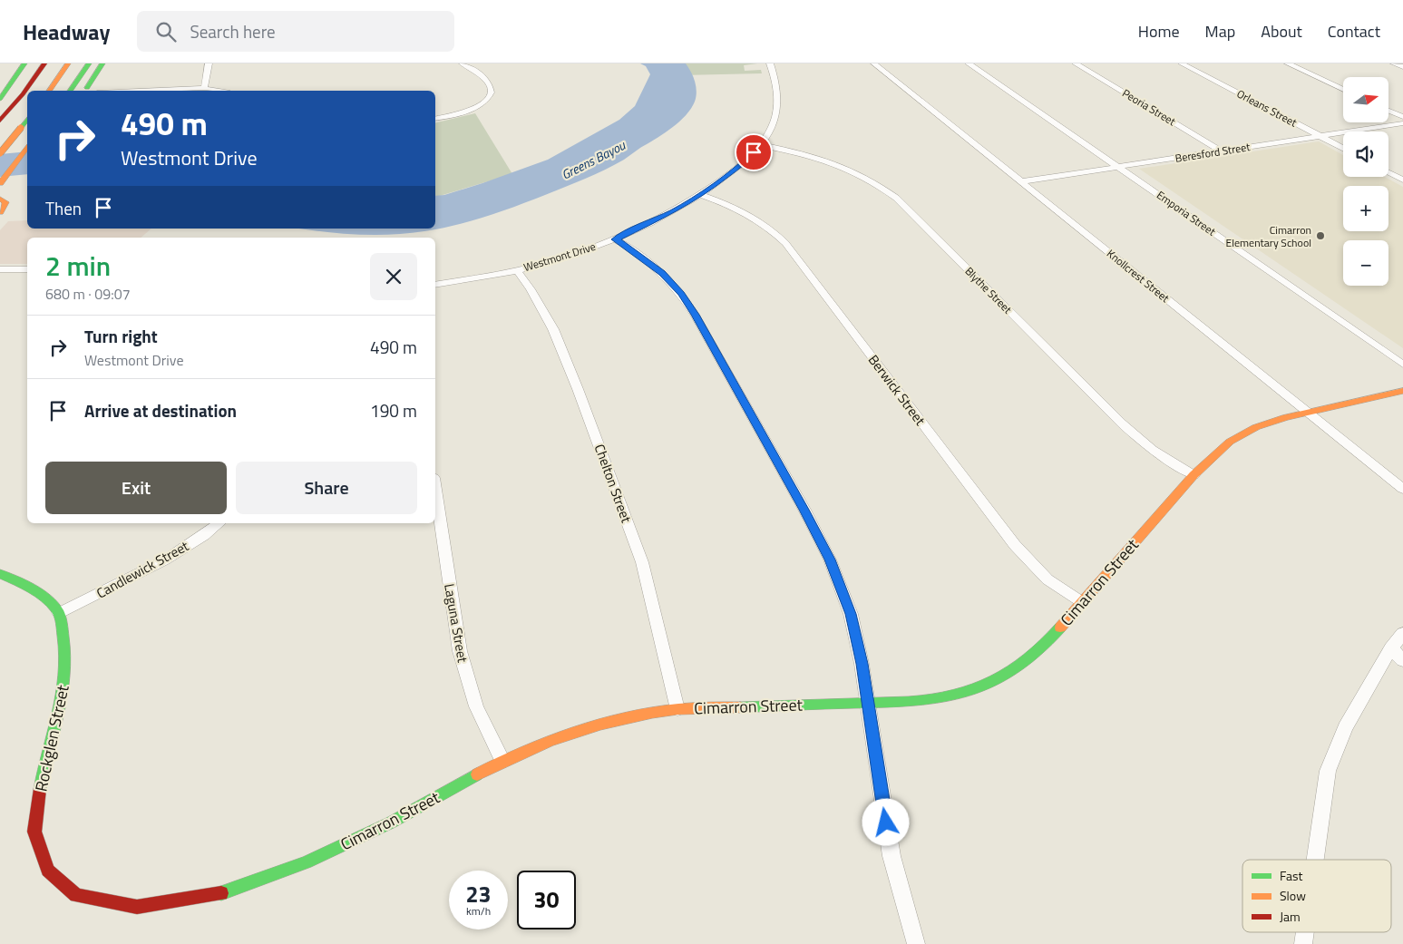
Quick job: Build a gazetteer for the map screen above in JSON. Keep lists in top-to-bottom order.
{
  "streets": {
    "main road": ["Cimarron Street", "Rockglen Street"],
    "street": [
      "Peoria Street",
      "Orleans Street",
      "Beresford Street",
      "Emporia Street",
      "Westmont Drive",
      "Knollcrest Street",
      "Blythe Street",
      "Berwick Street",
      "Chelton Street",
      "Candlewick Street",
      "Laguna Street"
    ]
  },
  "crossings": [
    ["Peoria Street", "Beresford Street"],
    ["Orleans Street", "Beresford Street"],
    ["Beresford Street", "Emporia Street"],
    ["Beresford Street", "Knollcrest Street"],
    ["Westmont Drive", "Blythe Street"],
    ["Westmont Drive", "Berwick Street"],
    ["Westmont Drive", "Chelton Street"],
    ["Knollcrest Street", "Cimarron Street"],
    ["Blythe Street", "Cimarron Street"],
    ["Berwick Street", "Cimarron Street"],
    ["Chelton Street", "Cimarron Street"],
    ["Candlewick Street", "Rockglen Street"],
    ["Cimarron Street", "Laguna Street"],
    ["Cimarron Street", "Rockglen Street"]
  ],
  "water": ["Greens Bayou"],
  "places": ["Cimarron Elementary School"],
  "legend": ["Fast", "Slow", "Jam"],
  "north": "right",
  "page": {
    "header": "Headway",
    "search": "Search here",
    "nav": [
      "Home",
      "Map",
      "About",
      "Contact"
    ],
    "map_buttons": ["+", "−"],
    "turn": ["490 m", "Westmont Drive"],
    "then": "Then",
    "heading": ["2 min", "680 m · 09:07"],
    "list": [
      {
        "name": "Turn right",
        "note": "Westmont Drive",
        "value": "490 m"
      },
      {
        "name": "Arrive at destination",
        "value": "190 m"
      }
    ],
    "buttons": ["Exit", "Share"],
    "speed": "23 km/h",
    "limit": "30"
  }
}
